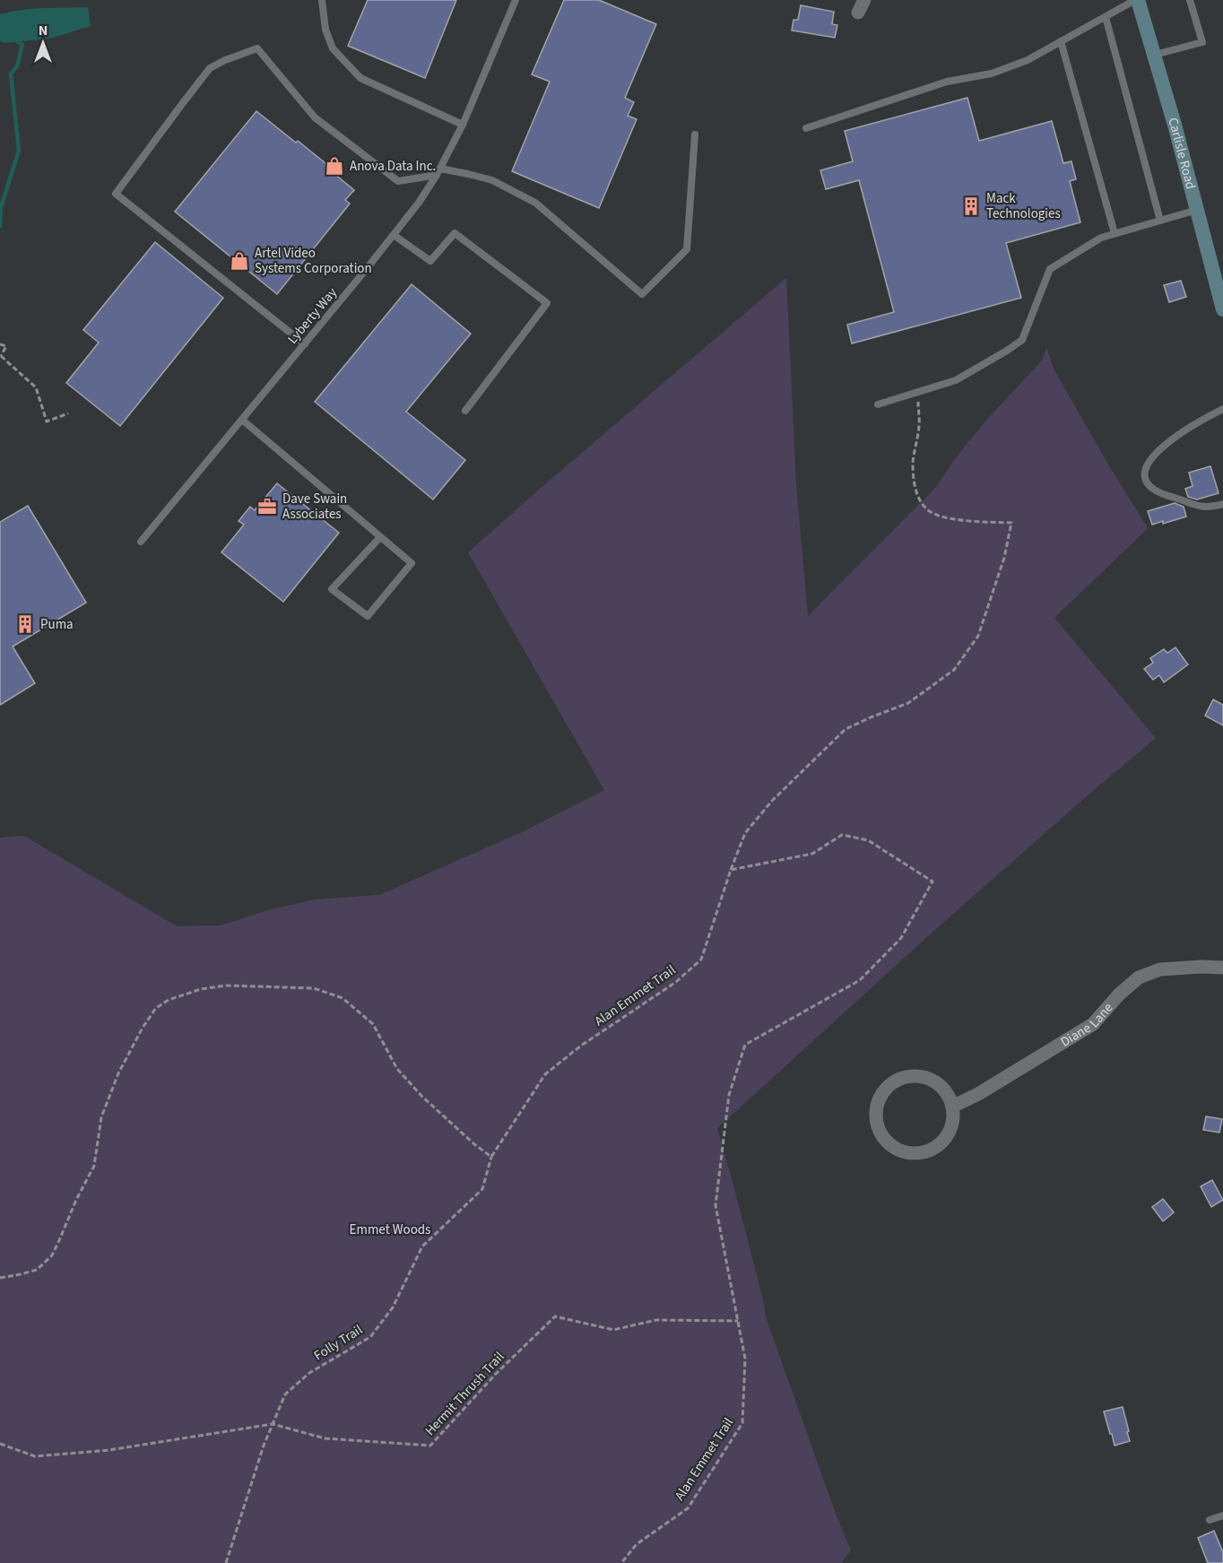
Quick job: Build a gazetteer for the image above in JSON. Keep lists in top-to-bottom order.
{
  "streets": {
    "main road": ["Carlisle Road"],
    "street": ["Diane Lane"],
    "lane": ["Lyberty Way"],
    "path": ["Alan Emmet Trail", "Folly Trail", "Hermit Thrush Trail"]
  },
  "crossings": [
    ["Alan Emmet Trail", "Folly Trail"],
    ["Alan Emmet Trail", "Hermit Thrush Trail"],
    ["Folly Trail", "Hermit Thrush Trail"]
  ],
  "parks": ["Emmet Woods"],
  "places": {
    "shop": ["Anova Data Inc.", "Artel Video Systems Corporation"],
    "building": ["Mack Technologies", "Puma"],
    "office": ["Dave Swain Associates"]
  },
  "north": "top"
}
